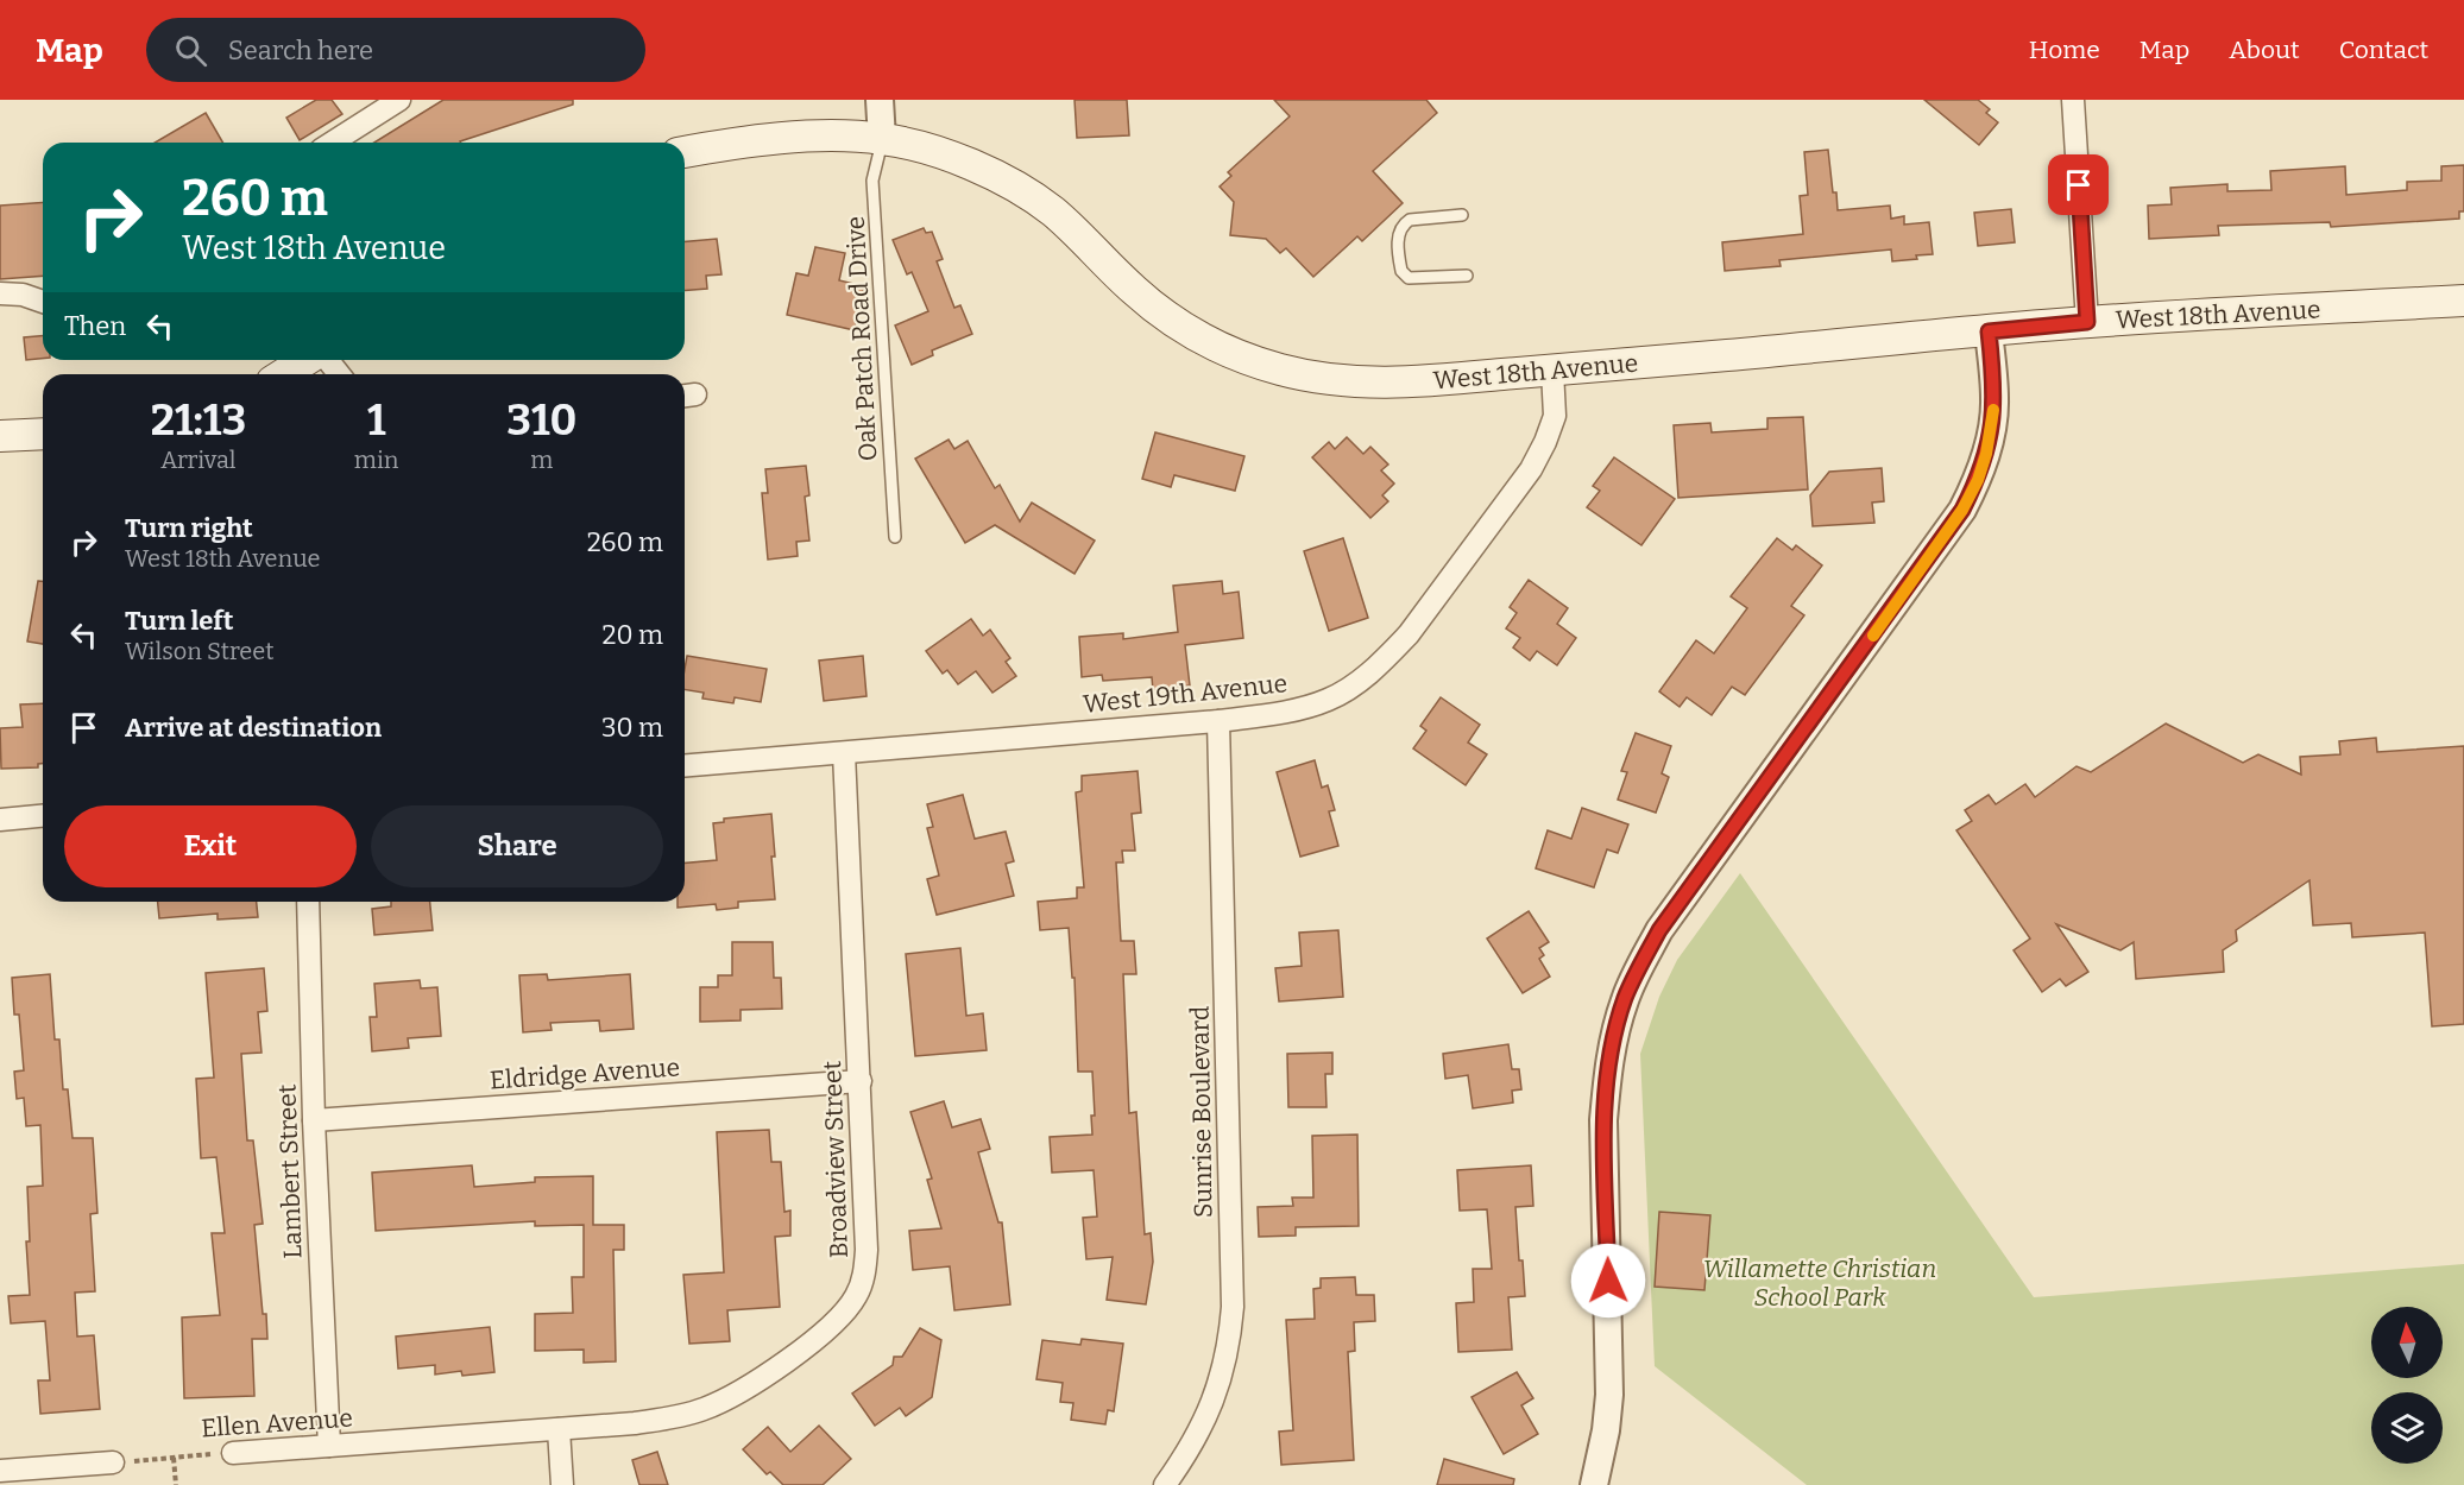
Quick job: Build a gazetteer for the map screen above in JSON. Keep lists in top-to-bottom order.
{
  "streets": {
    "main road": ["West 18th Avenue"],
    "street": [
      "West 19th Avenue",
      "Eldridge Avenue",
      "Sunrise Boulevard",
      "Broadview Street",
      "Lambert Street",
      "Ellen Avenue"
    ],
    "lane": ["Oak Patch Road Drive"]
  },
  "crossings": [
    ["West 18th Avenue", "Oak Patch Road Drive"],
    ["West 18th Avenue", "West 19th Avenue"],
    ["West 19th Avenue", "Sunrise Boulevard"],
    ["West 19th Avenue", "Broadview Street"],
    ["Eldridge Avenue", "Broadview Street"],
    ["Eldridge Avenue", "Lambert Street"],
    ["Broadview Street", "Ellen Avenue"],
    ["Lambert Street", "Ellen Avenue"]
  ],
  "parks": ["Willamette Christian School Park"],
  "north": "top",
  "page": {
    "header": "Map",
    "search": "Search here",
    "nav": [
      "Home",
      "Map",
      "About",
      "Contact"
    ],
    "turn": ["260 m", "West 18th Avenue"],
    "then": "Then",
    "eta": [
      "21:13",
      "Arrival",
      "1",
      "min",
      "310",
      "m"
    ],
    "list": [
      {
        "name": "Turn right",
        "note": "West 18th Avenue",
        "value": "260 m"
      },
      {
        "name": "Turn left",
        "note": "Wilson Street",
        "value": "20 m"
      },
      {
        "name": "Arrive at destination",
        "value": "30 m"
      }
    ],
    "buttons": ["Exit", "Share"]
  }
}
